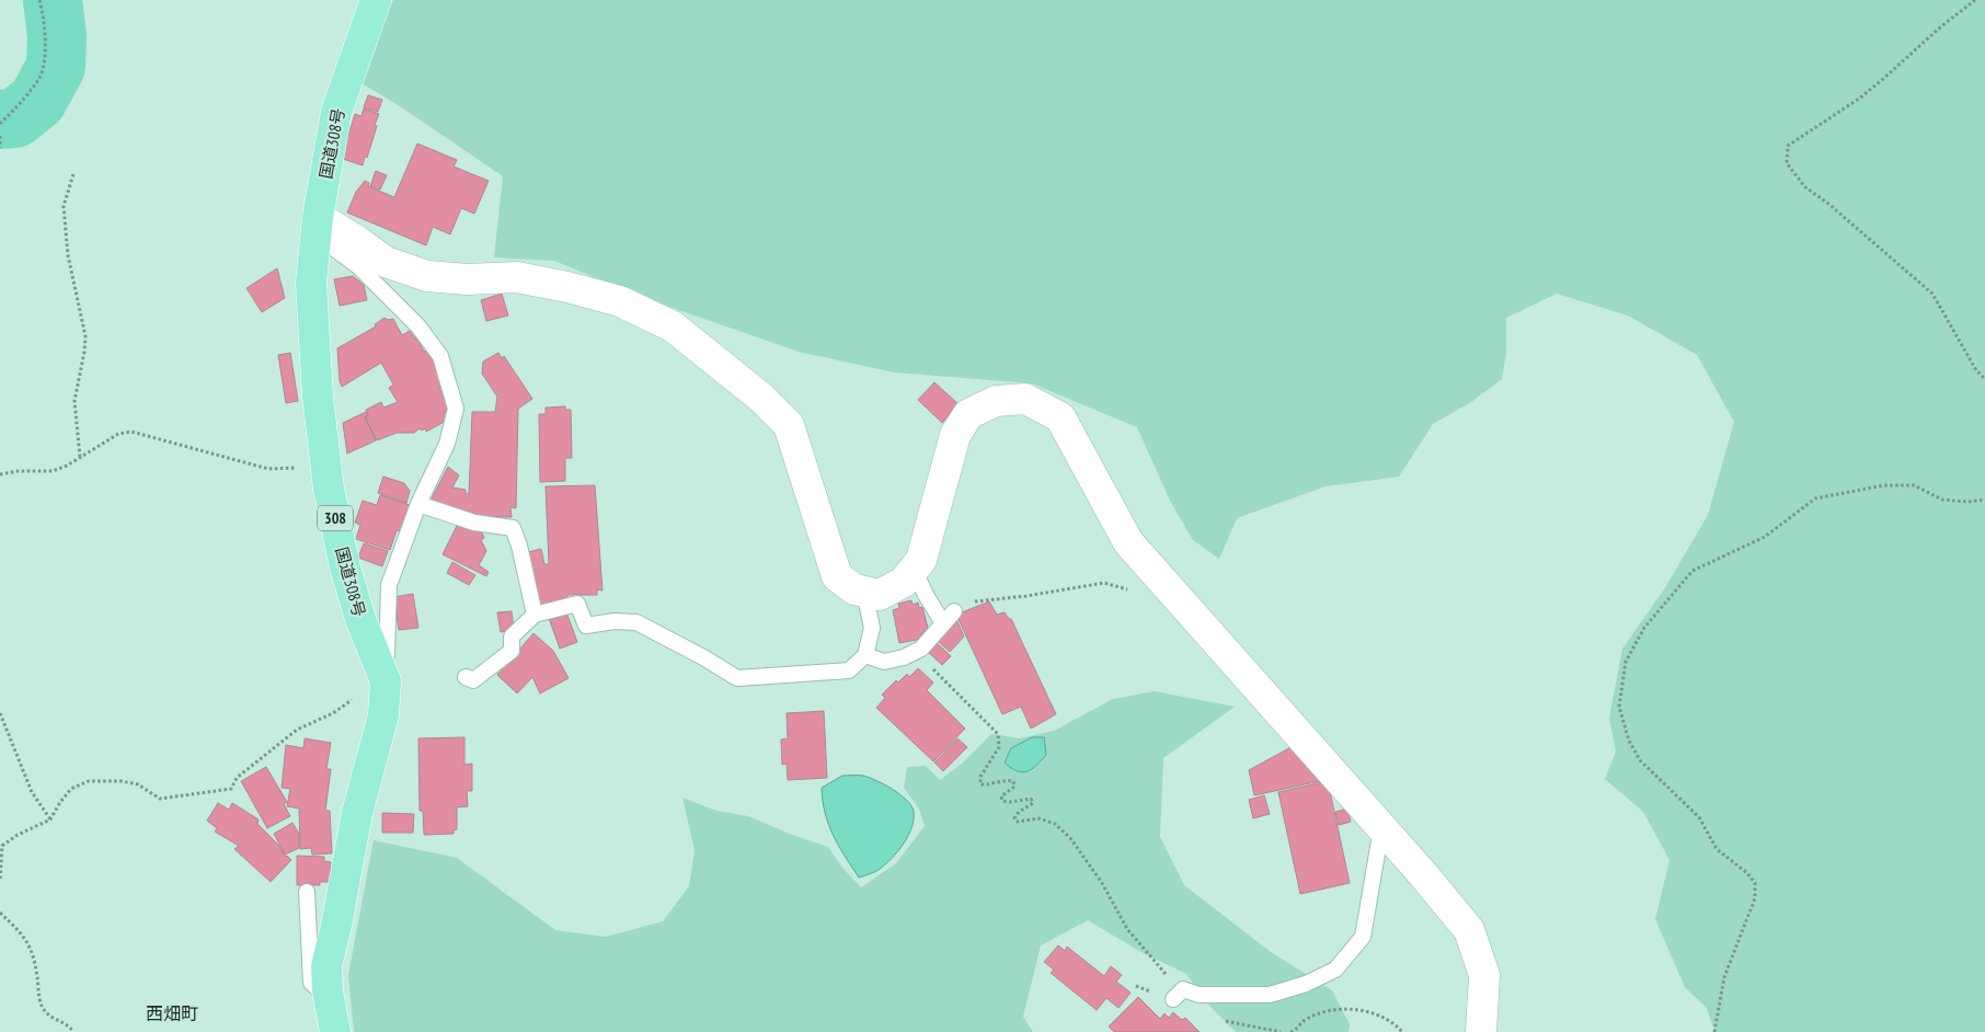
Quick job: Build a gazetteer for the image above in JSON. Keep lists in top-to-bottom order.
{
  "streets": {
    "highway": ["国道308号", "308"]
  },
  "districts": ["西畑町"]
}
